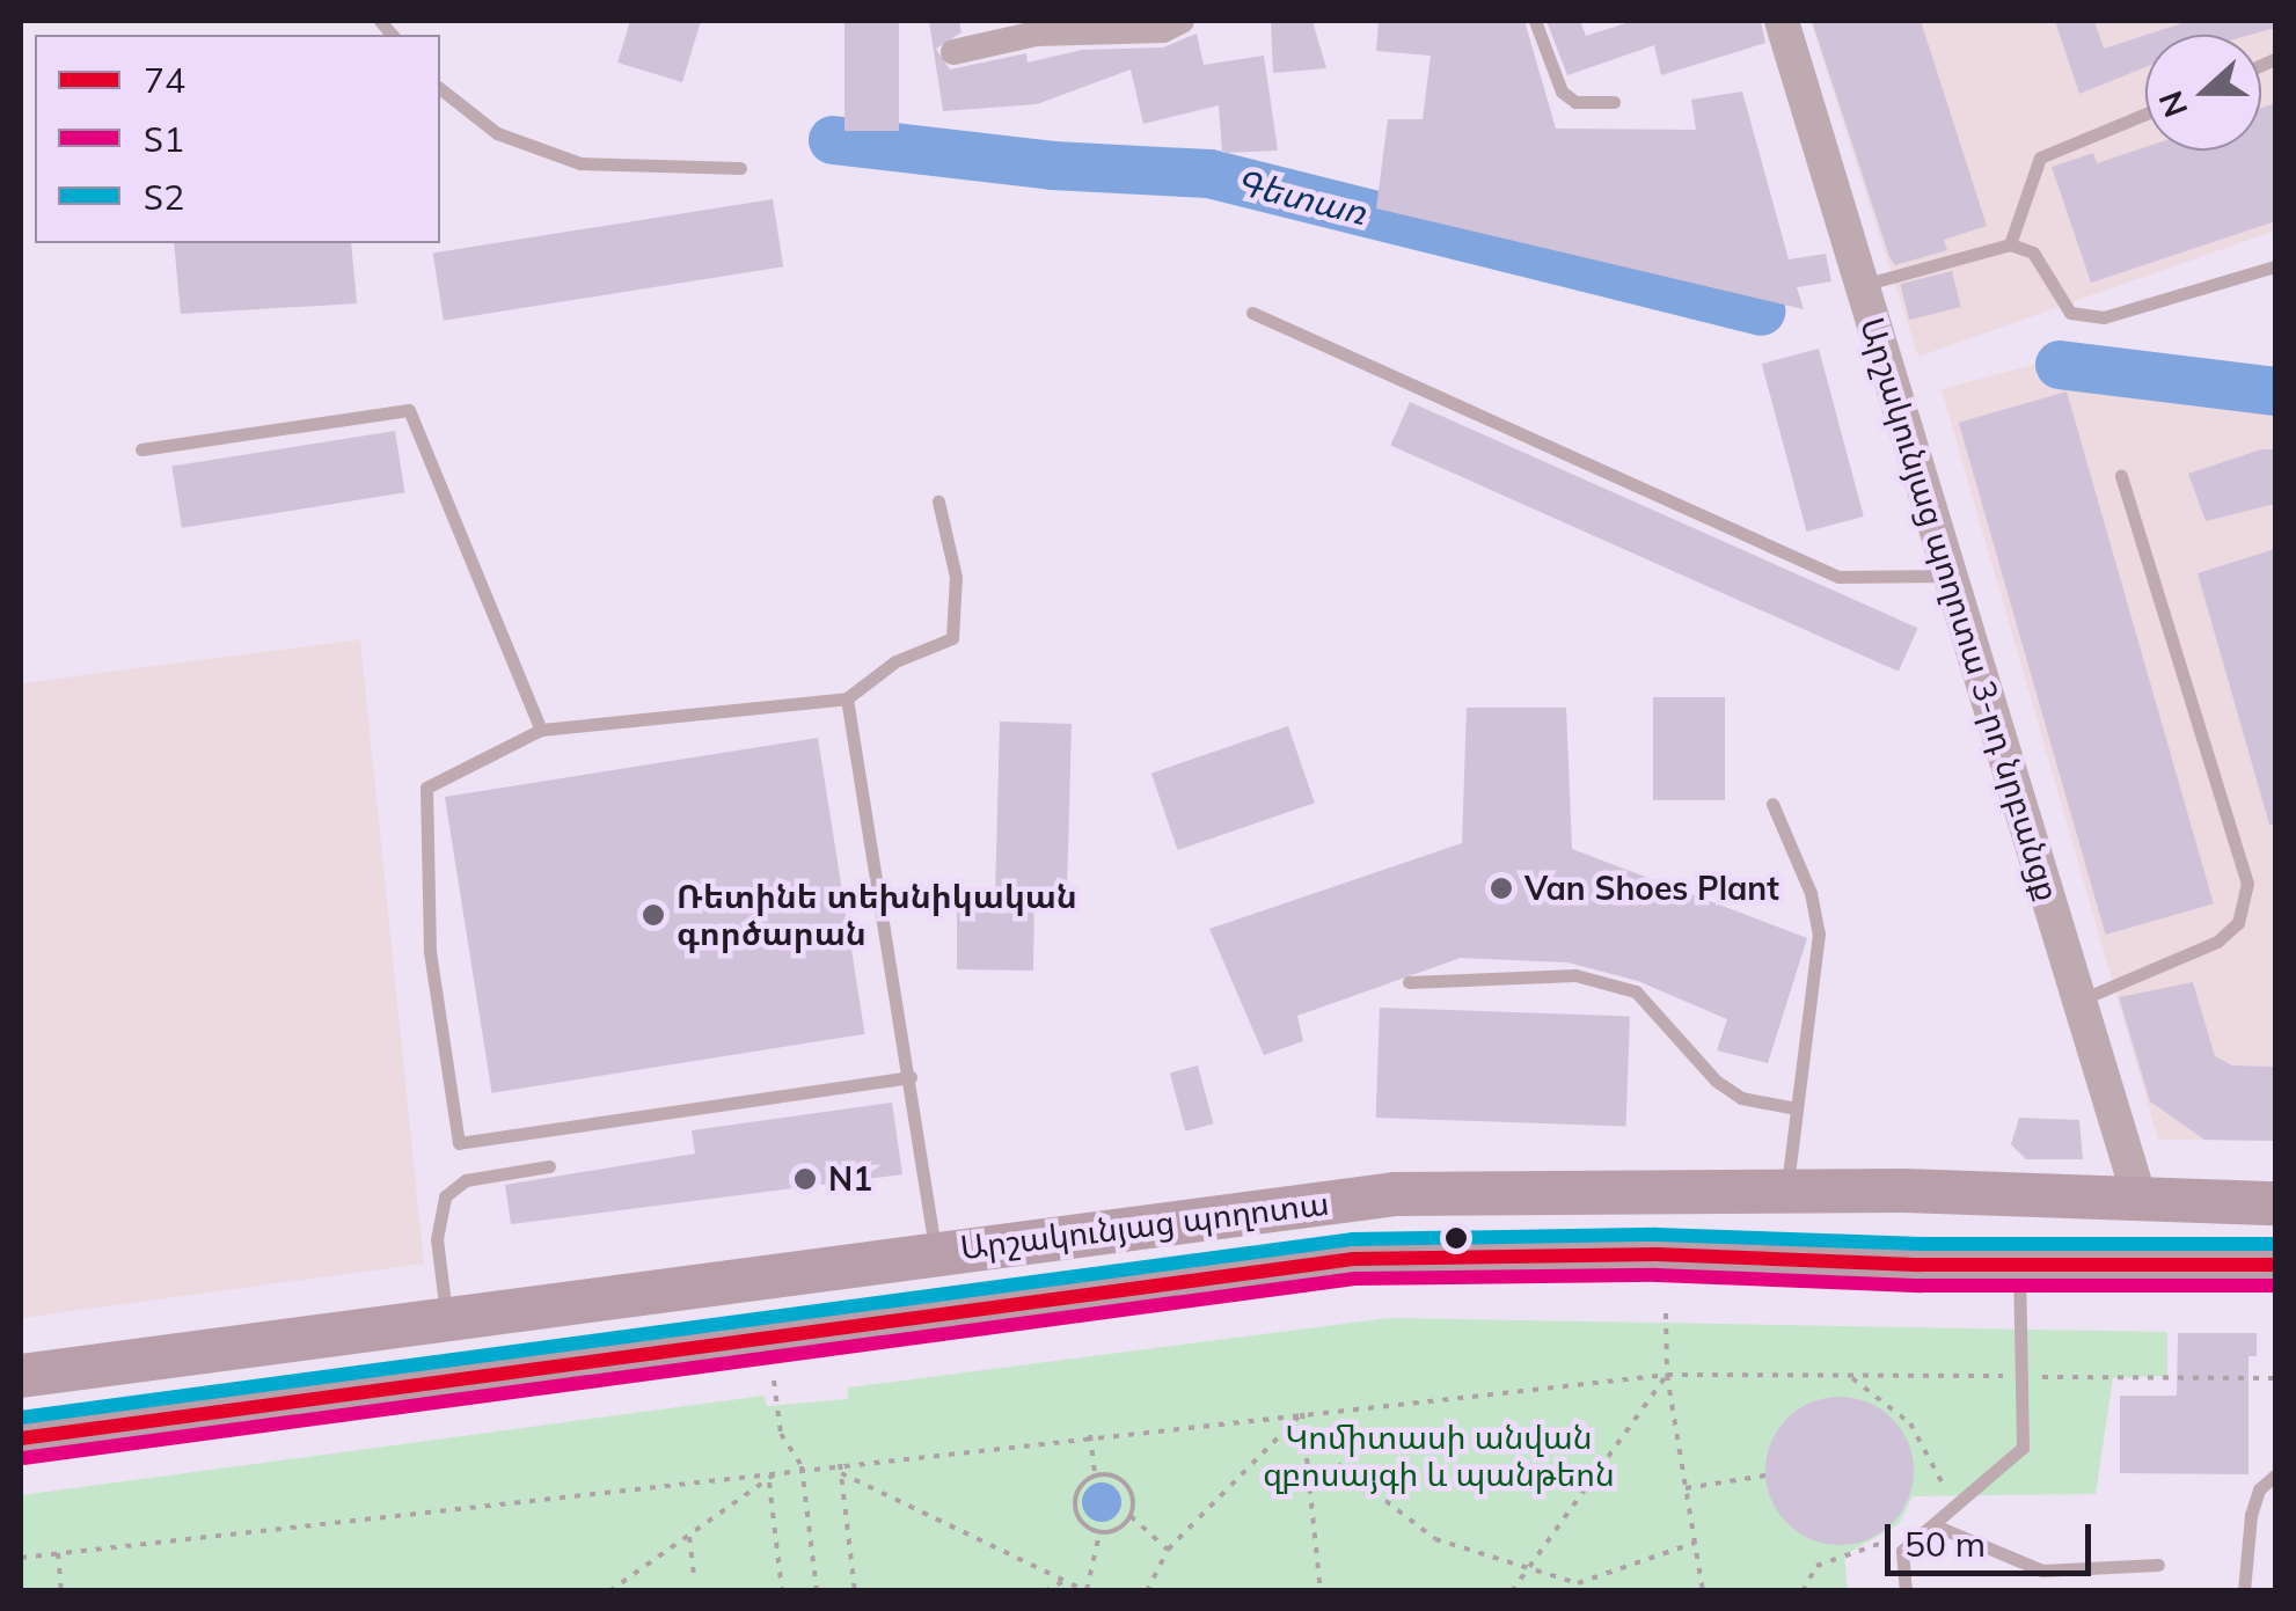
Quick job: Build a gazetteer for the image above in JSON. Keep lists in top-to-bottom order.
{
  "streets": {
    "main road": ["Արշակունյաց պողոտա"],
    "street": ["Արշակունյաց պողոտա 3-րդ նրբանցք"]
  },
  "crossings": [
    ["Արշակունյաց պողոտա 3-րդ նրբանցք", "Արշակունյաց պողոտա"]
  ],
  "water": ["Գետառ"],
  "parks": ["Կոմիտասի անվան զբոսայգի և պանթեոն"],
  "places": ["Van Shoes Plant", "Ռետինե տեխնիկական գործարան", "N1"],
  "lines": ["transit line Տ2", "transit line 74", "transit line Տ1"],
  "legend": ["74", "Տ1", "Տ2"],
  "scale_bar": "50 m",
  "north": "left"
}
